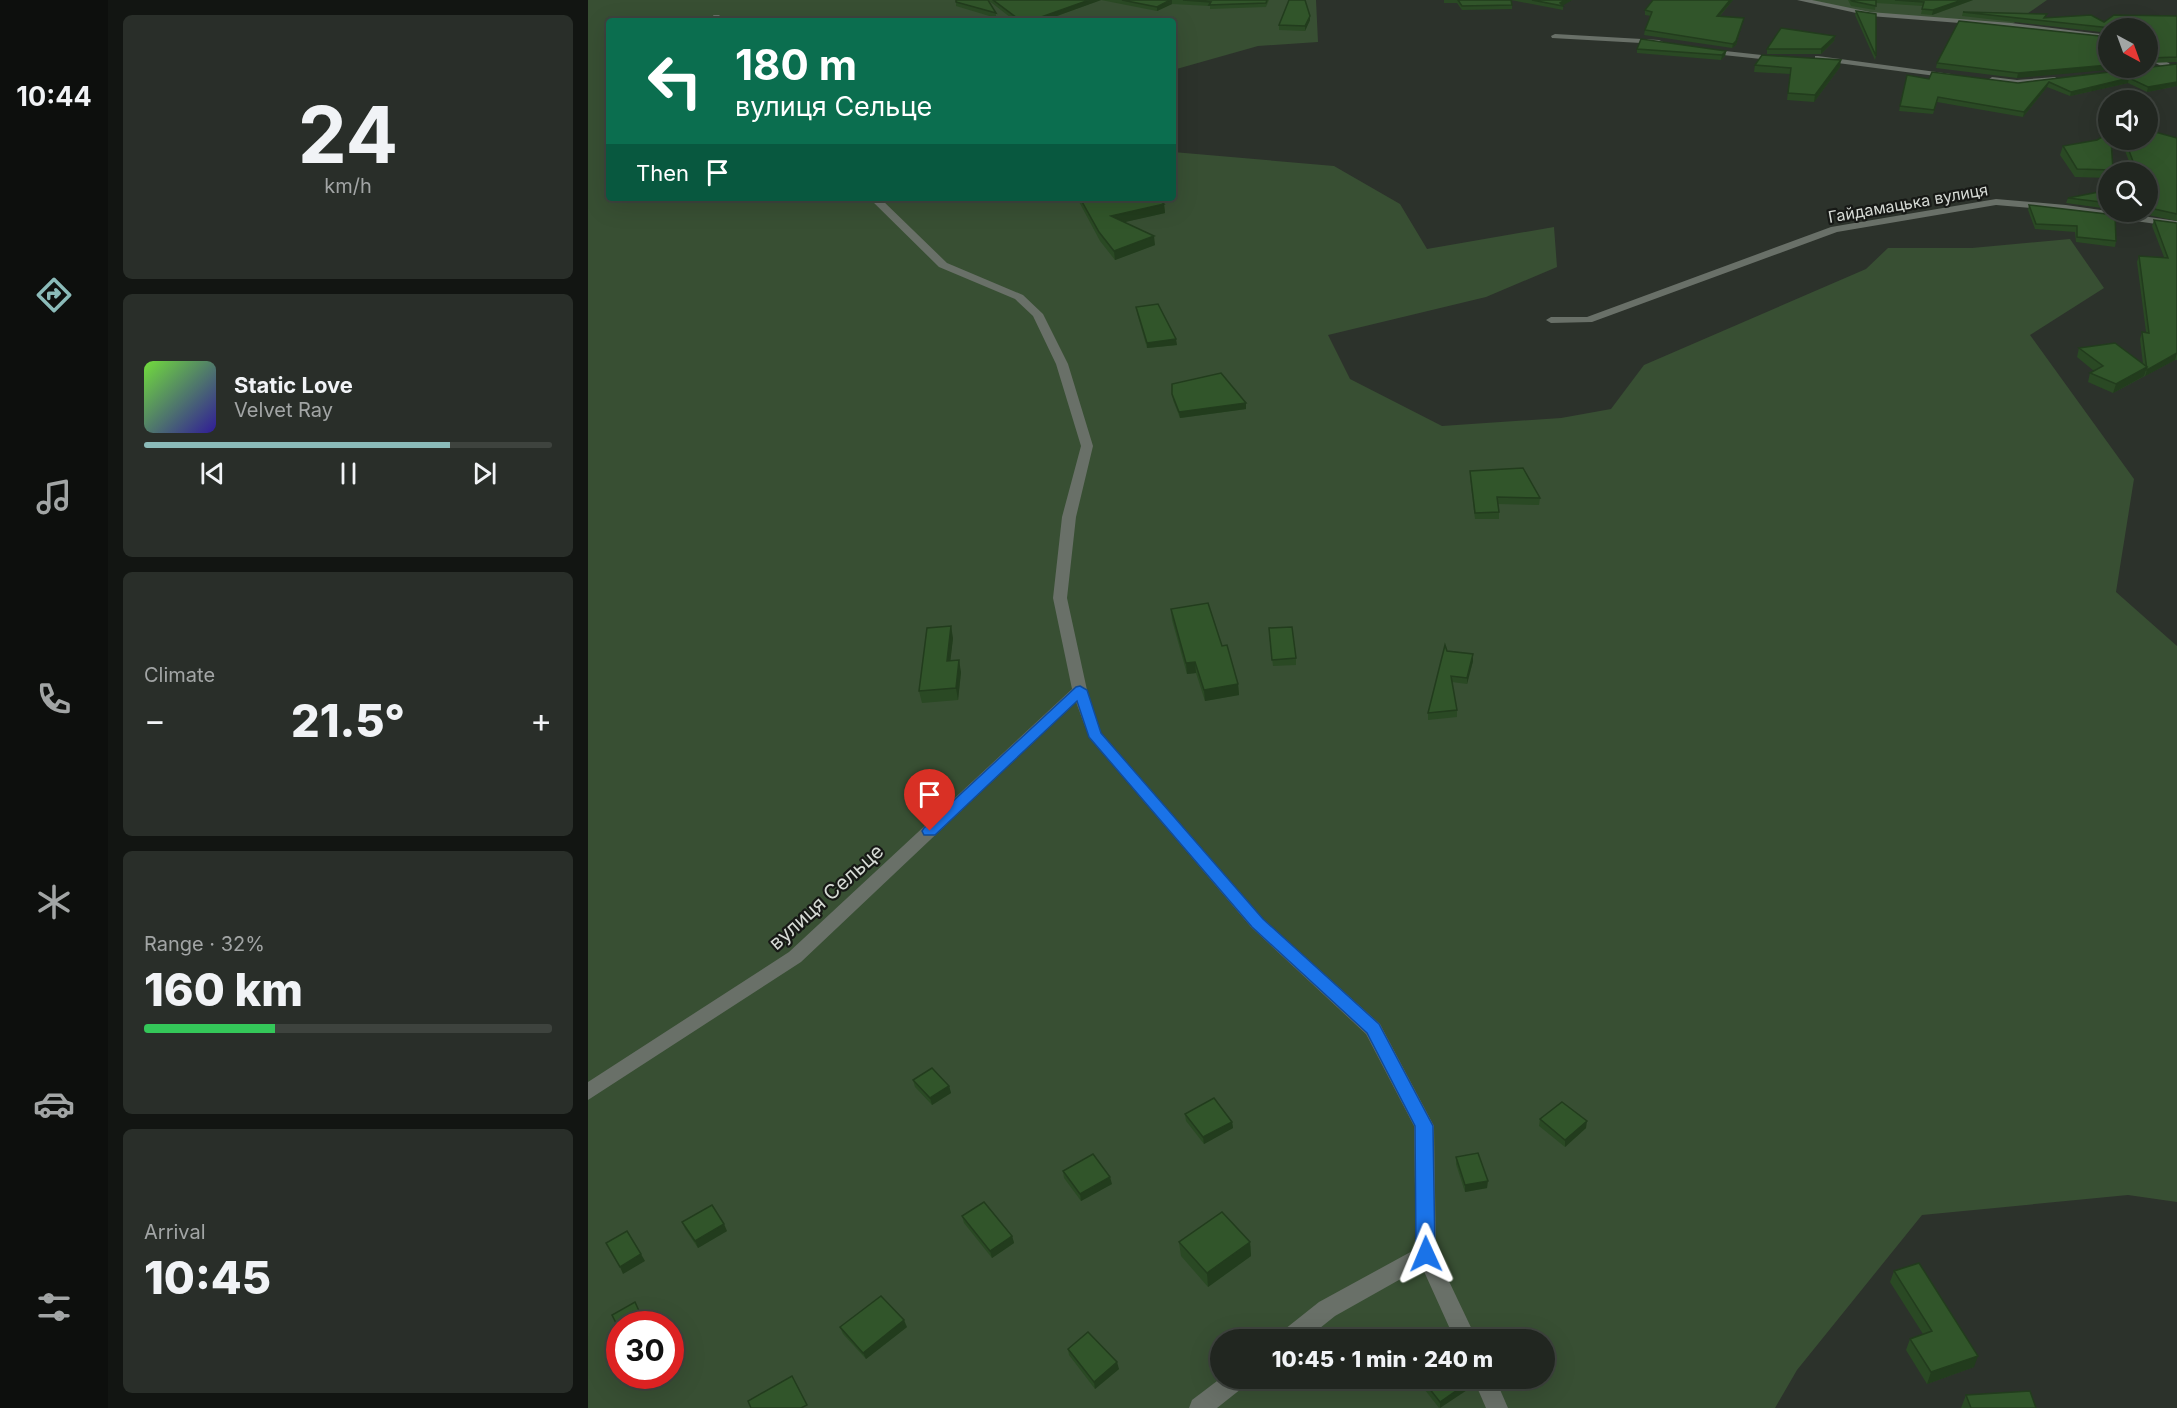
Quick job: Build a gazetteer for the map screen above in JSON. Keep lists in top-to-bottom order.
{
  "streets": {
    "street": ["Гайдамацька вулиця", "вулиця Сельце"]
  },
  "north": "bottom right",
  "page": {
    "tabs": "10:44",
    "tile": [
      ["24", "km/h"],
      "Climate",
      ["Range · 32%", "160 km"],
      ["Arrival", "10:45"]
    ],
    "turn": ["180 m", "вулиця Сельце"],
    "then": "Then",
    "song": ["Static Love", "Velvet Ray"],
    "heat": ["−", "21.5°", "+"],
    "limit": "30",
    "trip": "10:45 · 1 min · 240 m"
  }
}
